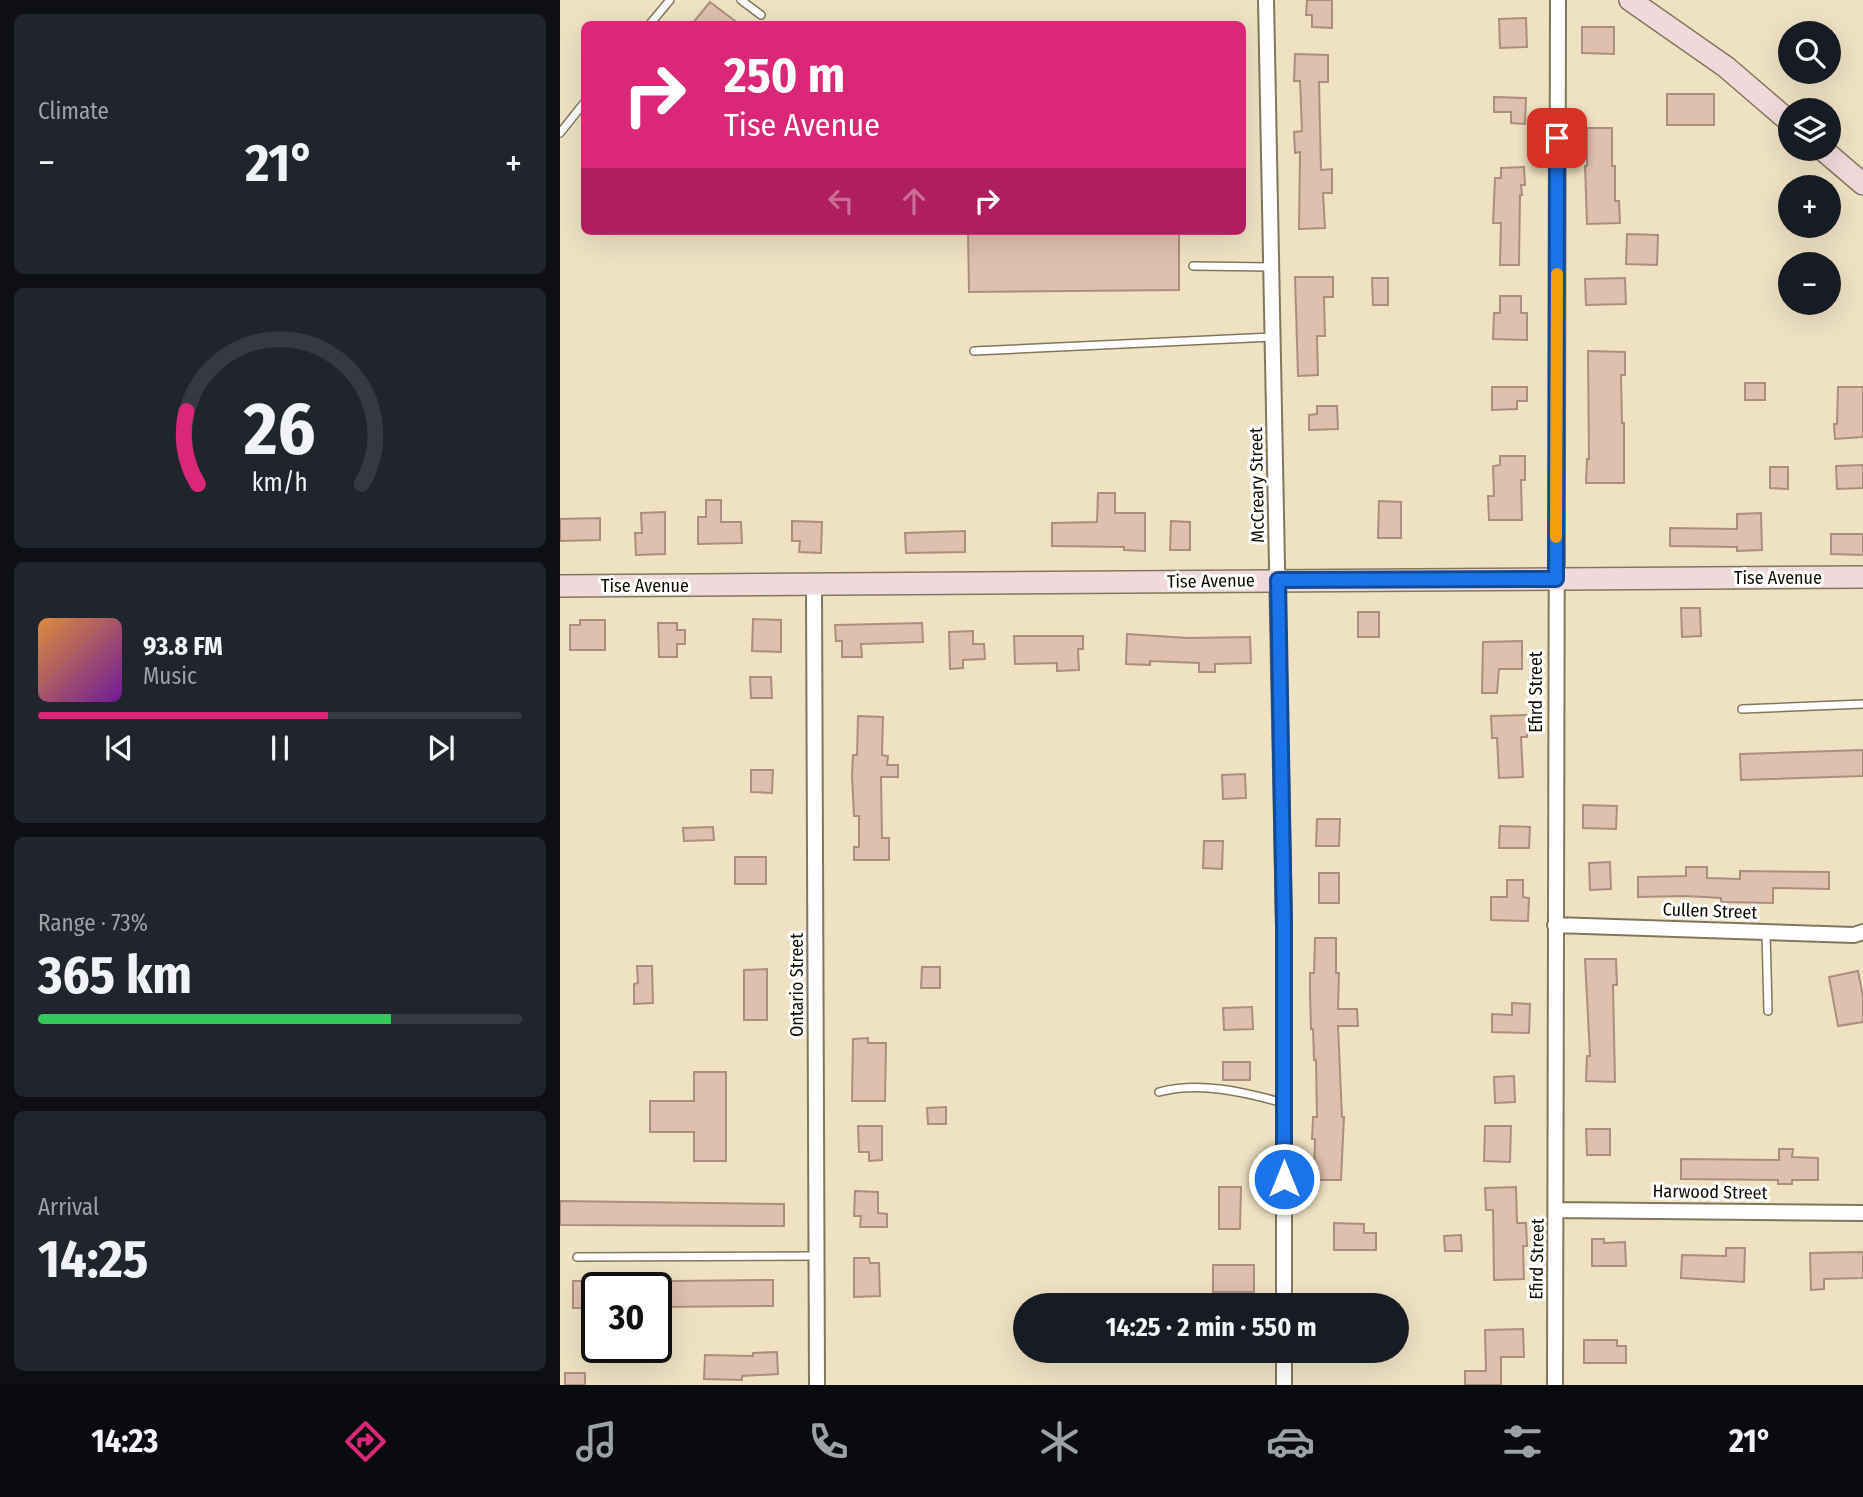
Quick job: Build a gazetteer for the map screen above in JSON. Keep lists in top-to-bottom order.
{
  "streets": {
    "street": [
      "McCreary Street",
      "Tise Avenue",
      "Efird Street",
      "Cullen Street",
      "Ontario Street",
      "Harwood Street"
    ]
  },
  "crossings": [
    ["McCreary Street", "Tise Avenue"],
    ["Tise Avenue", "Efird Street"],
    ["Tise Avenue", "Ontario Street"],
    ["Efird Street", "Cullen Street"],
    ["Efird Street", "Harwood Street"]
  ],
  "page": {
    "tile": [
      "Climate",
      ["Range · 73%", "365 km"],
      ["Arrival", "14:25"]
    ],
    "map_buttons": ["+", "−"],
    "turn": ["250 m", "Tise Avenue"],
    "heat": ["−", "21°", "+"],
    "song": ["93.8 FM", "Music"],
    "limit": "30",
    "trip": "14:25 · 2 min · 550 m",
    "tabs": ["14:23", "21°"],
    "gauge": ["26", "km/h"]
  }
}
